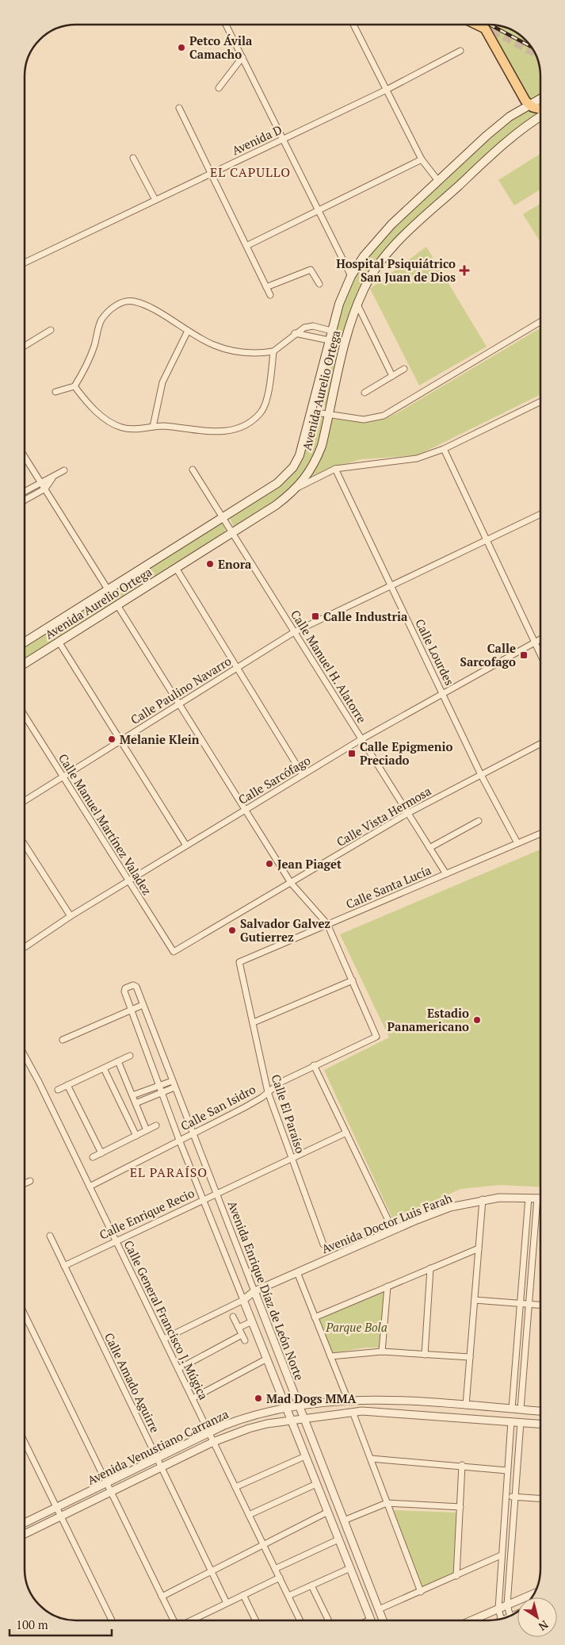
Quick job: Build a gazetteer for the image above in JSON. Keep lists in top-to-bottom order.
{
  "streets": {
    "main road": ["Avenida Aurelio Ortega"],
    "street": [
      "Avenida D",
      "Calle Lourdes",
      "Calle Manuel H. Alatorre",
      "Calle Paulino Navarro",
      "Calle Sarcófago",
      "Calle Vista Hermosa",
      "Calle Manuel Martínez Valadez",
      "Calle Santa Lucía",
      "Calle San Isidro",
      "Calle El Paraíso",
      "Calle Enrique Recio",
      "Avenida Doctor Luis Farah",
      "Avenida Enrique Díaz de León Norte",
      "Calle General Francisco J. Múgica",
      "Calle Amado Aguirre",
      "Avenida Venustiano Carranza"
    ]
  },
  "crossings": [
    ["Avenida Aurelio Ortega", "Calle Manuel H. Alatorre"],
    ["Calle Lourdes", "Calle Sarcófago"],
    ["Calle Lourdes", "Calle Vista Hermosa"],
    ["Calle Lourdes", "Calle Santa Lucía"],
    ["Calle Manuel H. Alatorre", "Calle Paulino Navarro"],
    ["Calle Manuel H. Alatorre", "Calle Sarcófago"],
    ["Calle Manuel H. Alatorre", "Calle Vista Hermosa"],
    ["Calle Manuel H. Alatorre", "Calle Santa Lucía"],
    ["Calle Paulino Navarro", "Calle Manuel Martínez Valadez"],
    ["Calle Sarcófago", "Calle Manuel Martínez Valadez"],
    ["Calle Vista Hermosa", "Calle Manuel Martínez Valadez"],
    ["Calle Santa Lucía", "Calle El Paraíso"],
    ["Calle San Isidro", "Calle El Paraíso"],
    ["Calle San Isidro", "Avenida Enrique Díaz de León Norte"],
    ["Calle San Isidro", "Calle General Francisco J. Múgica"],
    ["Calle El Paraíso", "Calle Enrique Recio"],
    ["Calle Enrique Recio", "Avenida Enrique Díaz de León Norte"],
    ["Calle Enrique Recio", "Calle General Francisco J. Múgica"],
    ["Calle Enrique Recio", "Calle Amado Aguirre"],
    ["Avenida Doctor Luis Farah", "Avenida Enrique Díaz de León Norte"],
    ["Avenida Enrique Díaz de León Norte", "Avenida Venustiano Carranza"],
    ["Calle General Francisco J. Múgica", "Avenida Venustiano Carranza"],
    ["Calle Amado Aguirre", "Avenida Venustiano Carranza"]
  ],
  "districts": ["EL CAPULLO", "EL PARAÍSO"],
  "parks": ["Parque Bola"],
  "places": {
    "other": [
      "Petco Ávila Camacho",
      "Enora",
      "Melanie Klein",
      "Jean Piaget",
      "Salvador Galvez Gutierrez",
      "Estadio Panamericano",
      "Mad Dogs MMA"
    ],
    "health": ["Hospital Psiquiátrico San Juan de Dios"],
    "transit": ["Calle Industria", "Calle Sarcofago", "Calle Epigmenio Preciado"]
  },
  "scale_bar": "100 m",
  "north": "bottom right"
}
